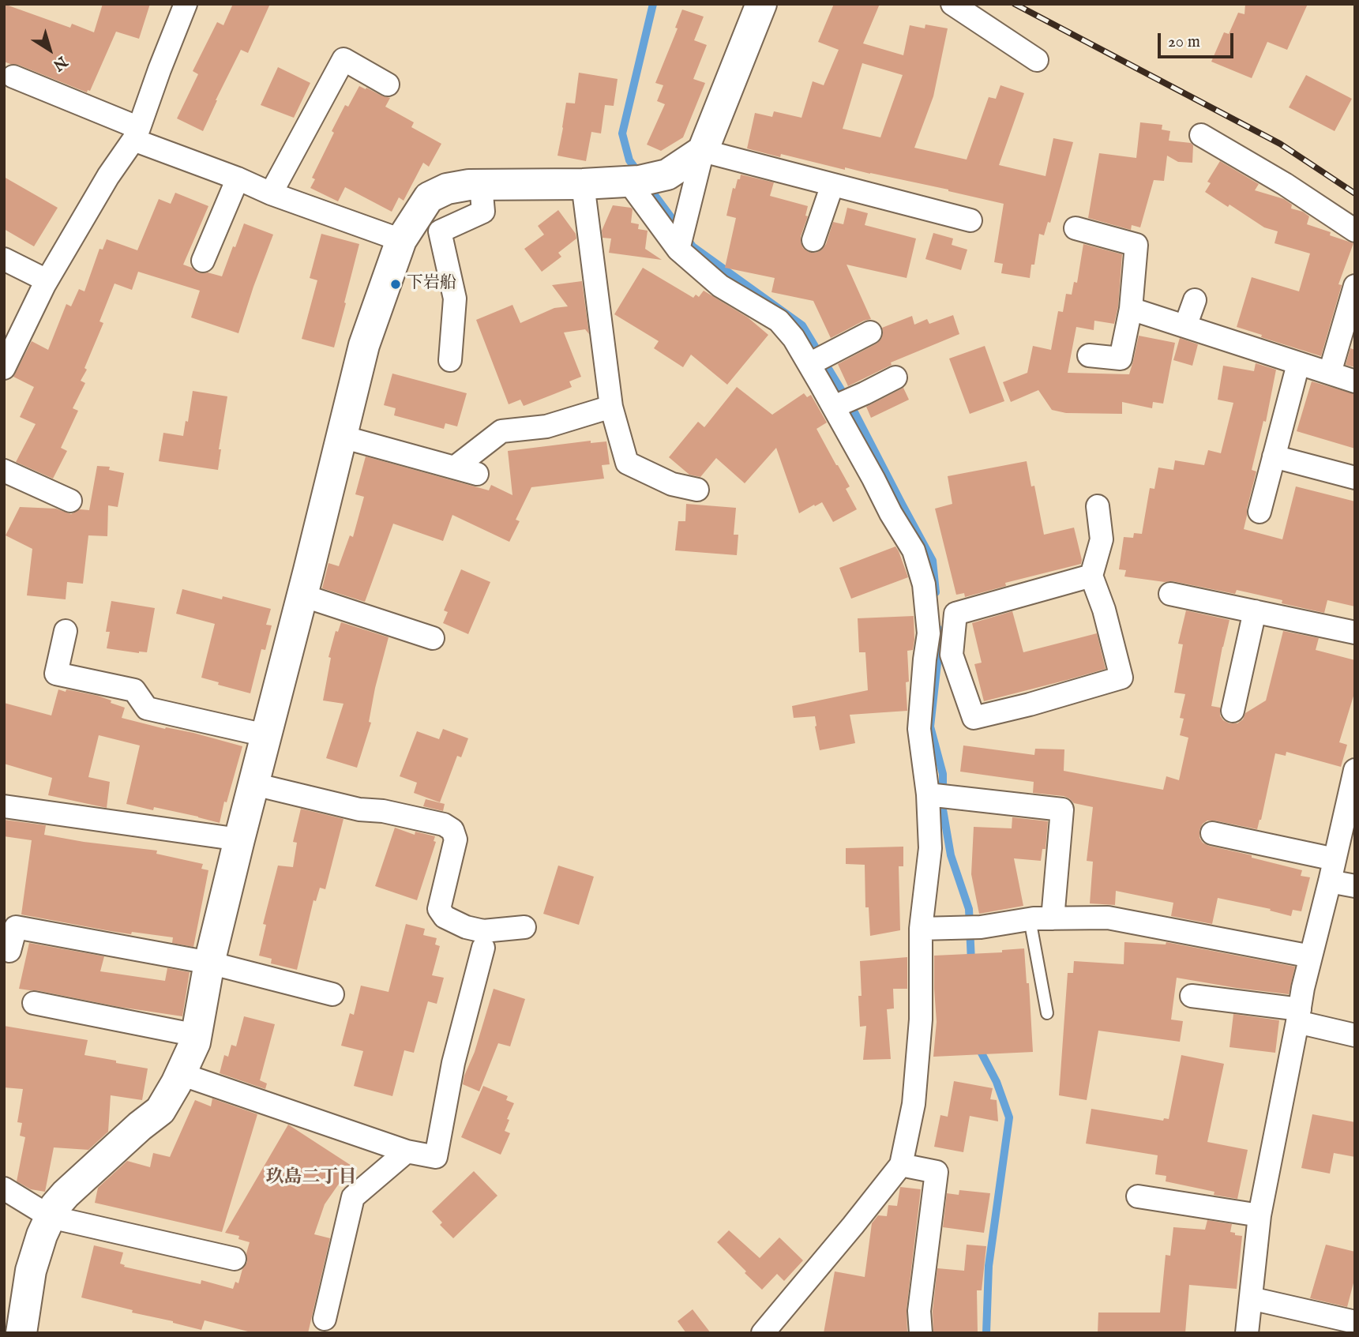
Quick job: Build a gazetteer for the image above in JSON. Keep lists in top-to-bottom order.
{
  "districts": ["玖島二丁目"],
  "places": ["下岩船"],
  "scale_bar": "20 m",
  "north": "bottom right"
}
